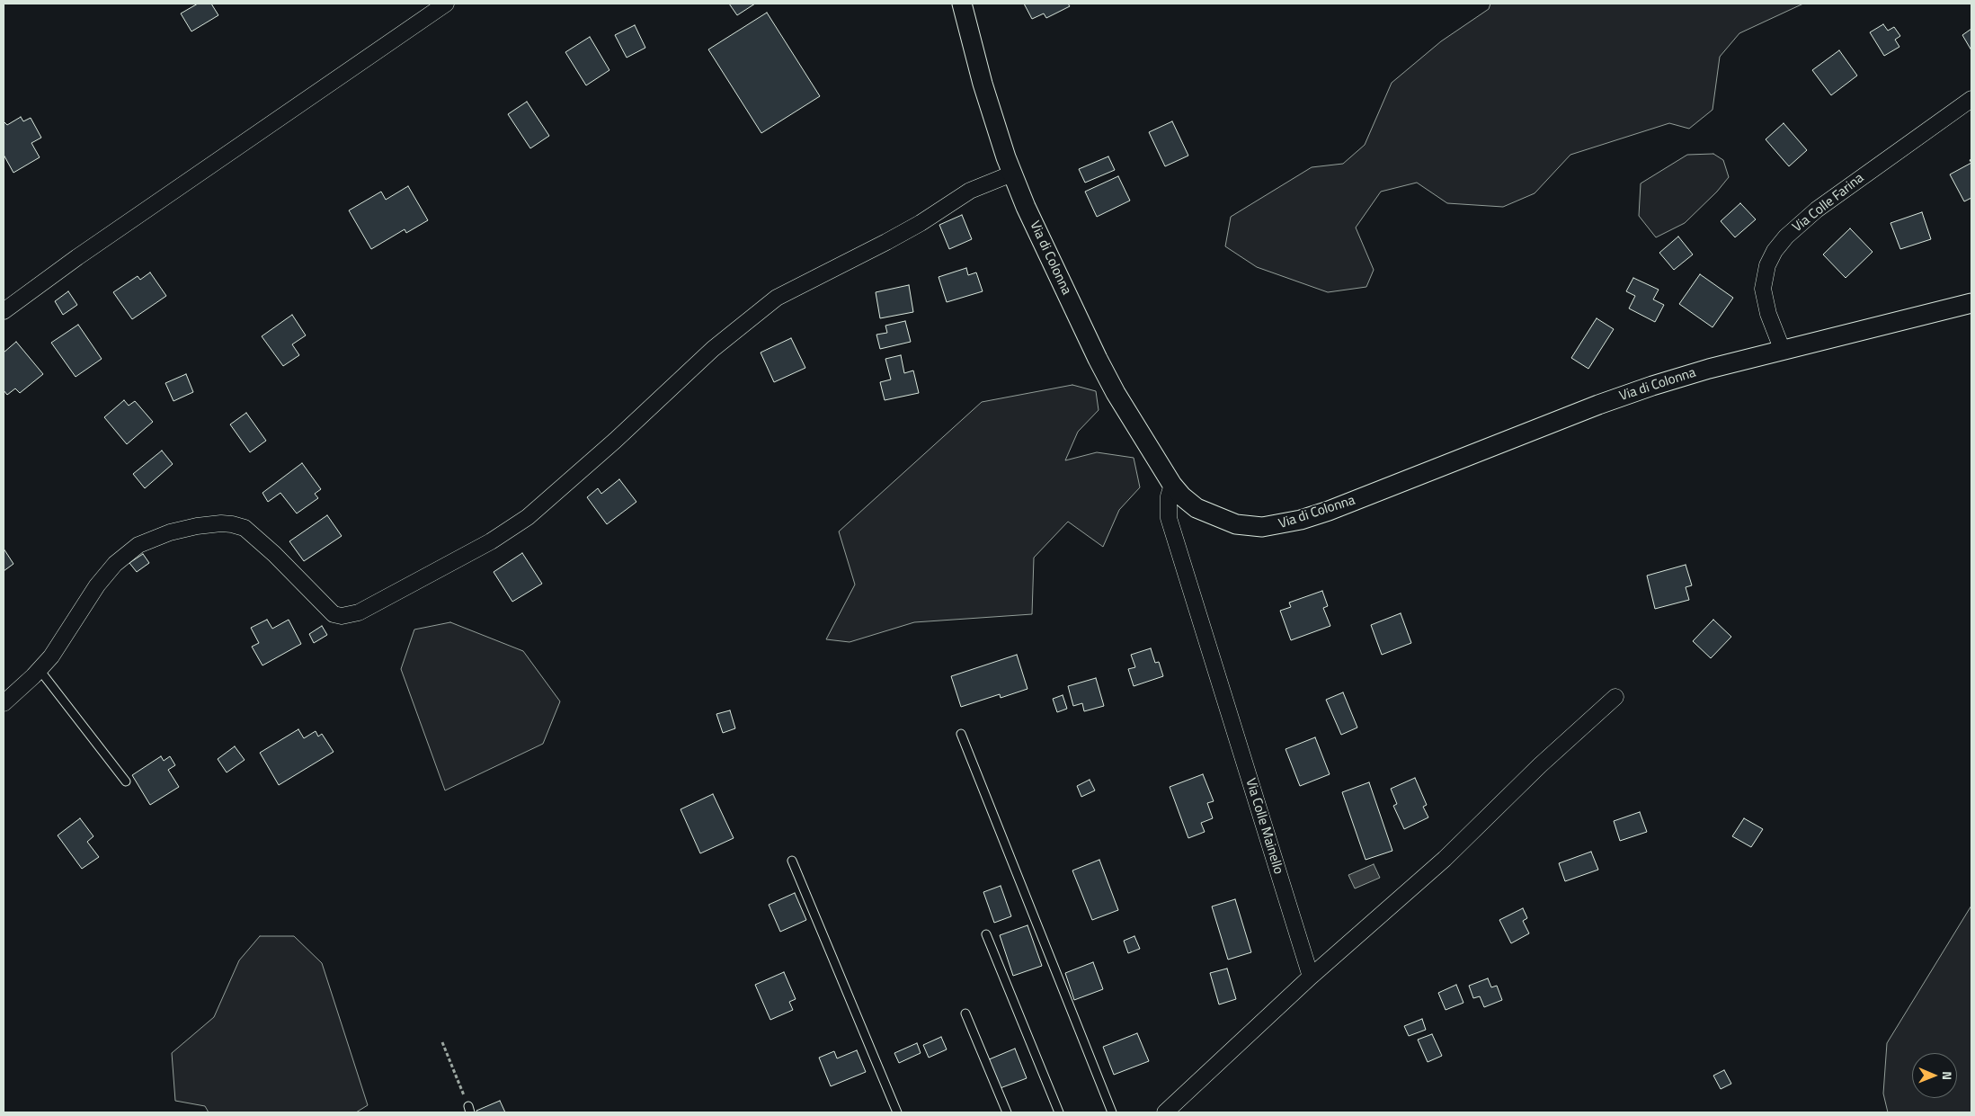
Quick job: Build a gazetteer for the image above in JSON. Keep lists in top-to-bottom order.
{
  "streets": {
    "street": ["Via Colle Farina", "Via di Colonna", "Via Colle Mainello"]
  },
  "crossings": [
    ["Via Colle Farina", "Via di Colonna"],
    ["Via di Colonna", "Via Colle Mainello"]
  ],
  "north": "right"
}
